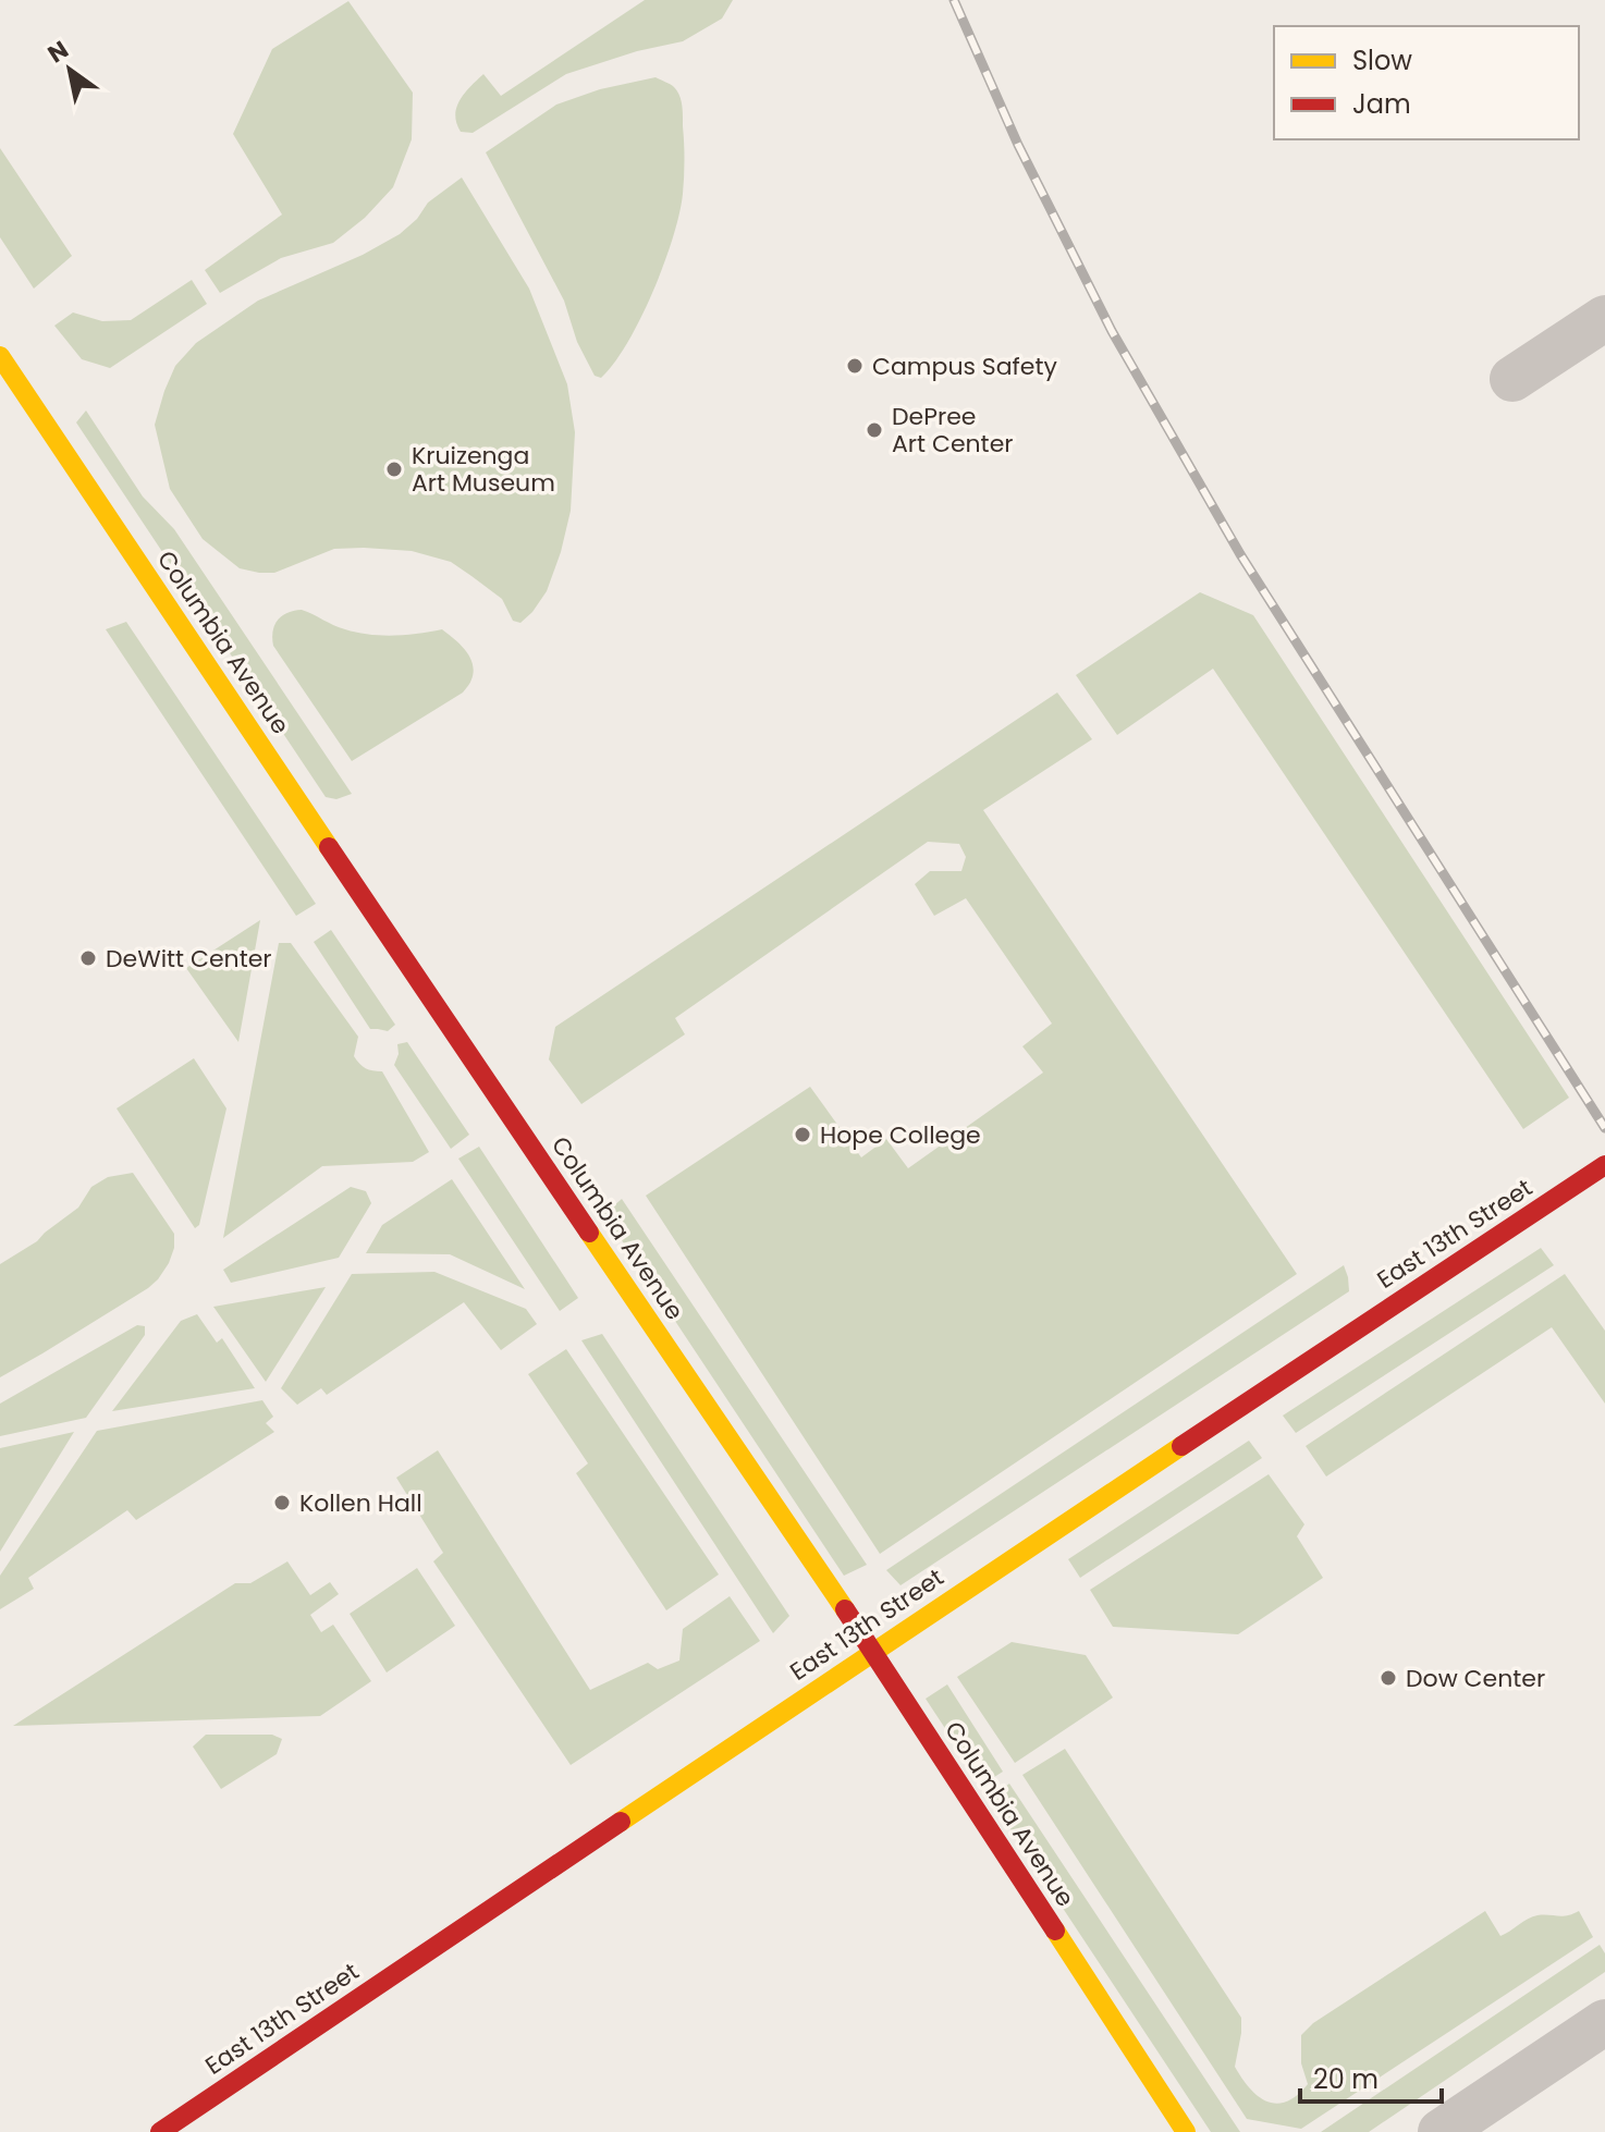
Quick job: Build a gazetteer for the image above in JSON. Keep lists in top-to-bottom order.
{
  "streets": {
    "street": ["Columbia Avenue", "East 13th Street"]
  },
  "crossings": [
    ["Columbia Avenue", "East 13th Street"]
  ],
  "places": [
    "Campus Safety",
    "DePree Art Center",
    "Kruizenga Art Museum",
    "DeWitt Center",
    "Hope College",
    "Kollen Hall",
    "Dow Center"
  ],
  "legend": ["Slow", "Jam"],
  "scale_bar": "20 m",
  "north": "top left"
}
